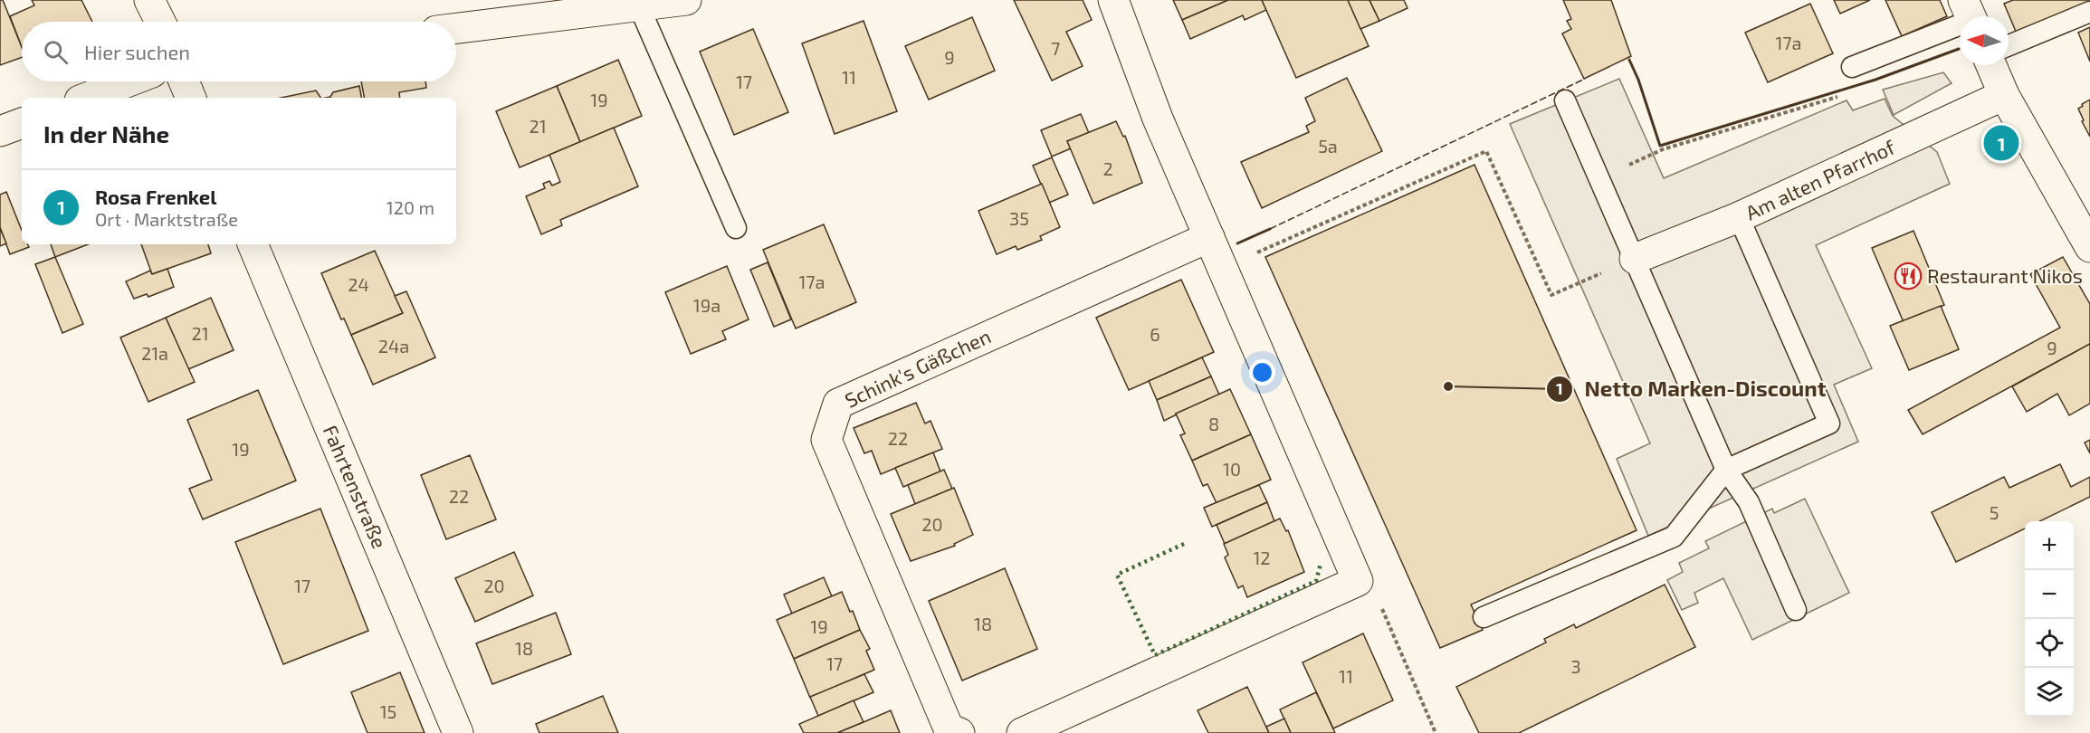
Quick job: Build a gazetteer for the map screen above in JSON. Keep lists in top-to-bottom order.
{
  "streets": {
    "street": ["Am alten Pfarrhof", "Schink's Gäßchen", "Fahrtenstraße"]
  },
  "places": {
    "restaurant": ["Restaurant Nikos"],
    "other": ["Netto Marken-Discount"]
  },
  "house_numbers": [
    "17a",
    "7",
    "9",
    "11",
    "17",
    "19",
    "21",
    "5a",
    "2",
    "35",
    "17a",
    "24",
    "19a",
    "21",
    "6",
    "24a",
    "9",
    "21a",
    "8",
    "22",
    "19",
    "10",
    "22",
    "5",
    "20",
    "12",
    "17",
    "20",
    "18",
    "19",
    "18",
    "17",
    "3",
    "11",
    "15"
  ],
  "north": "left",
  "page": {
    "search": "Hier suchen",
    "heading": "In der Nähe",
    "pins": "1",
    "list": [
      {
        "mark": "1",
        "name": "Rosa Frenkel",
        "note": "Ort · Marktstraße",
        "value": "120 m"
      }
    ],
    "map_buttons": ["+", "−"]
  }
}
